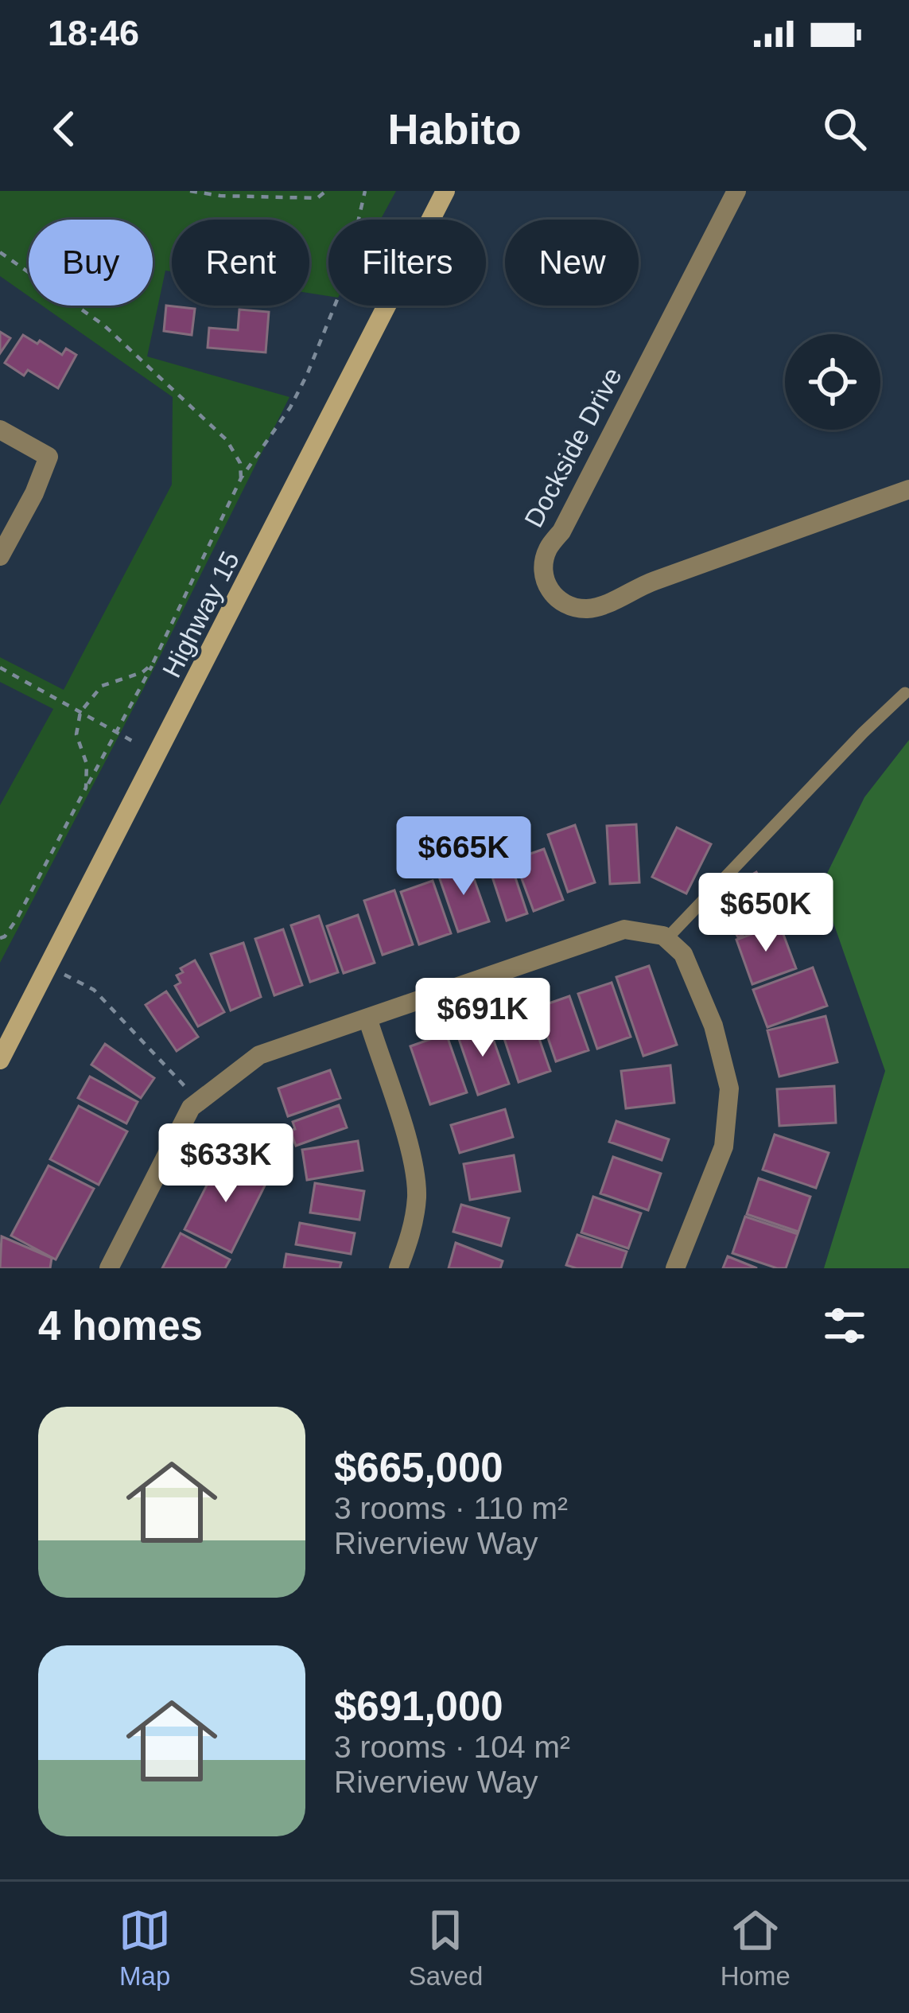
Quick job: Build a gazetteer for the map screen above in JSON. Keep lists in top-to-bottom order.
{
  "streets": {
    "main road": ["Highway 15"],
    "street": ["Dockside Drive"]
  },
  "page": {
    "status": "18:46",
    "header": "Habito",
    "chip": [
      "Buy",
      "Rent",
      "Filters",
      "New"
    ],
    "price": [
      "$665K",
      "$650K",
      "$691K",
      "$633K"
    ],
    "heading": "4 homes",
    "list": [
      {
        "name": "$665,000",
        "note": "3 rooms · 110 m² · Riverview Way"
      },
      {
        "name": "$691,000",
        "note": "3 rooms · 104 m² · Riverview Way"
      }
    ],
    "tabs": ["Map", "Saved", "Home"]
  }
}
